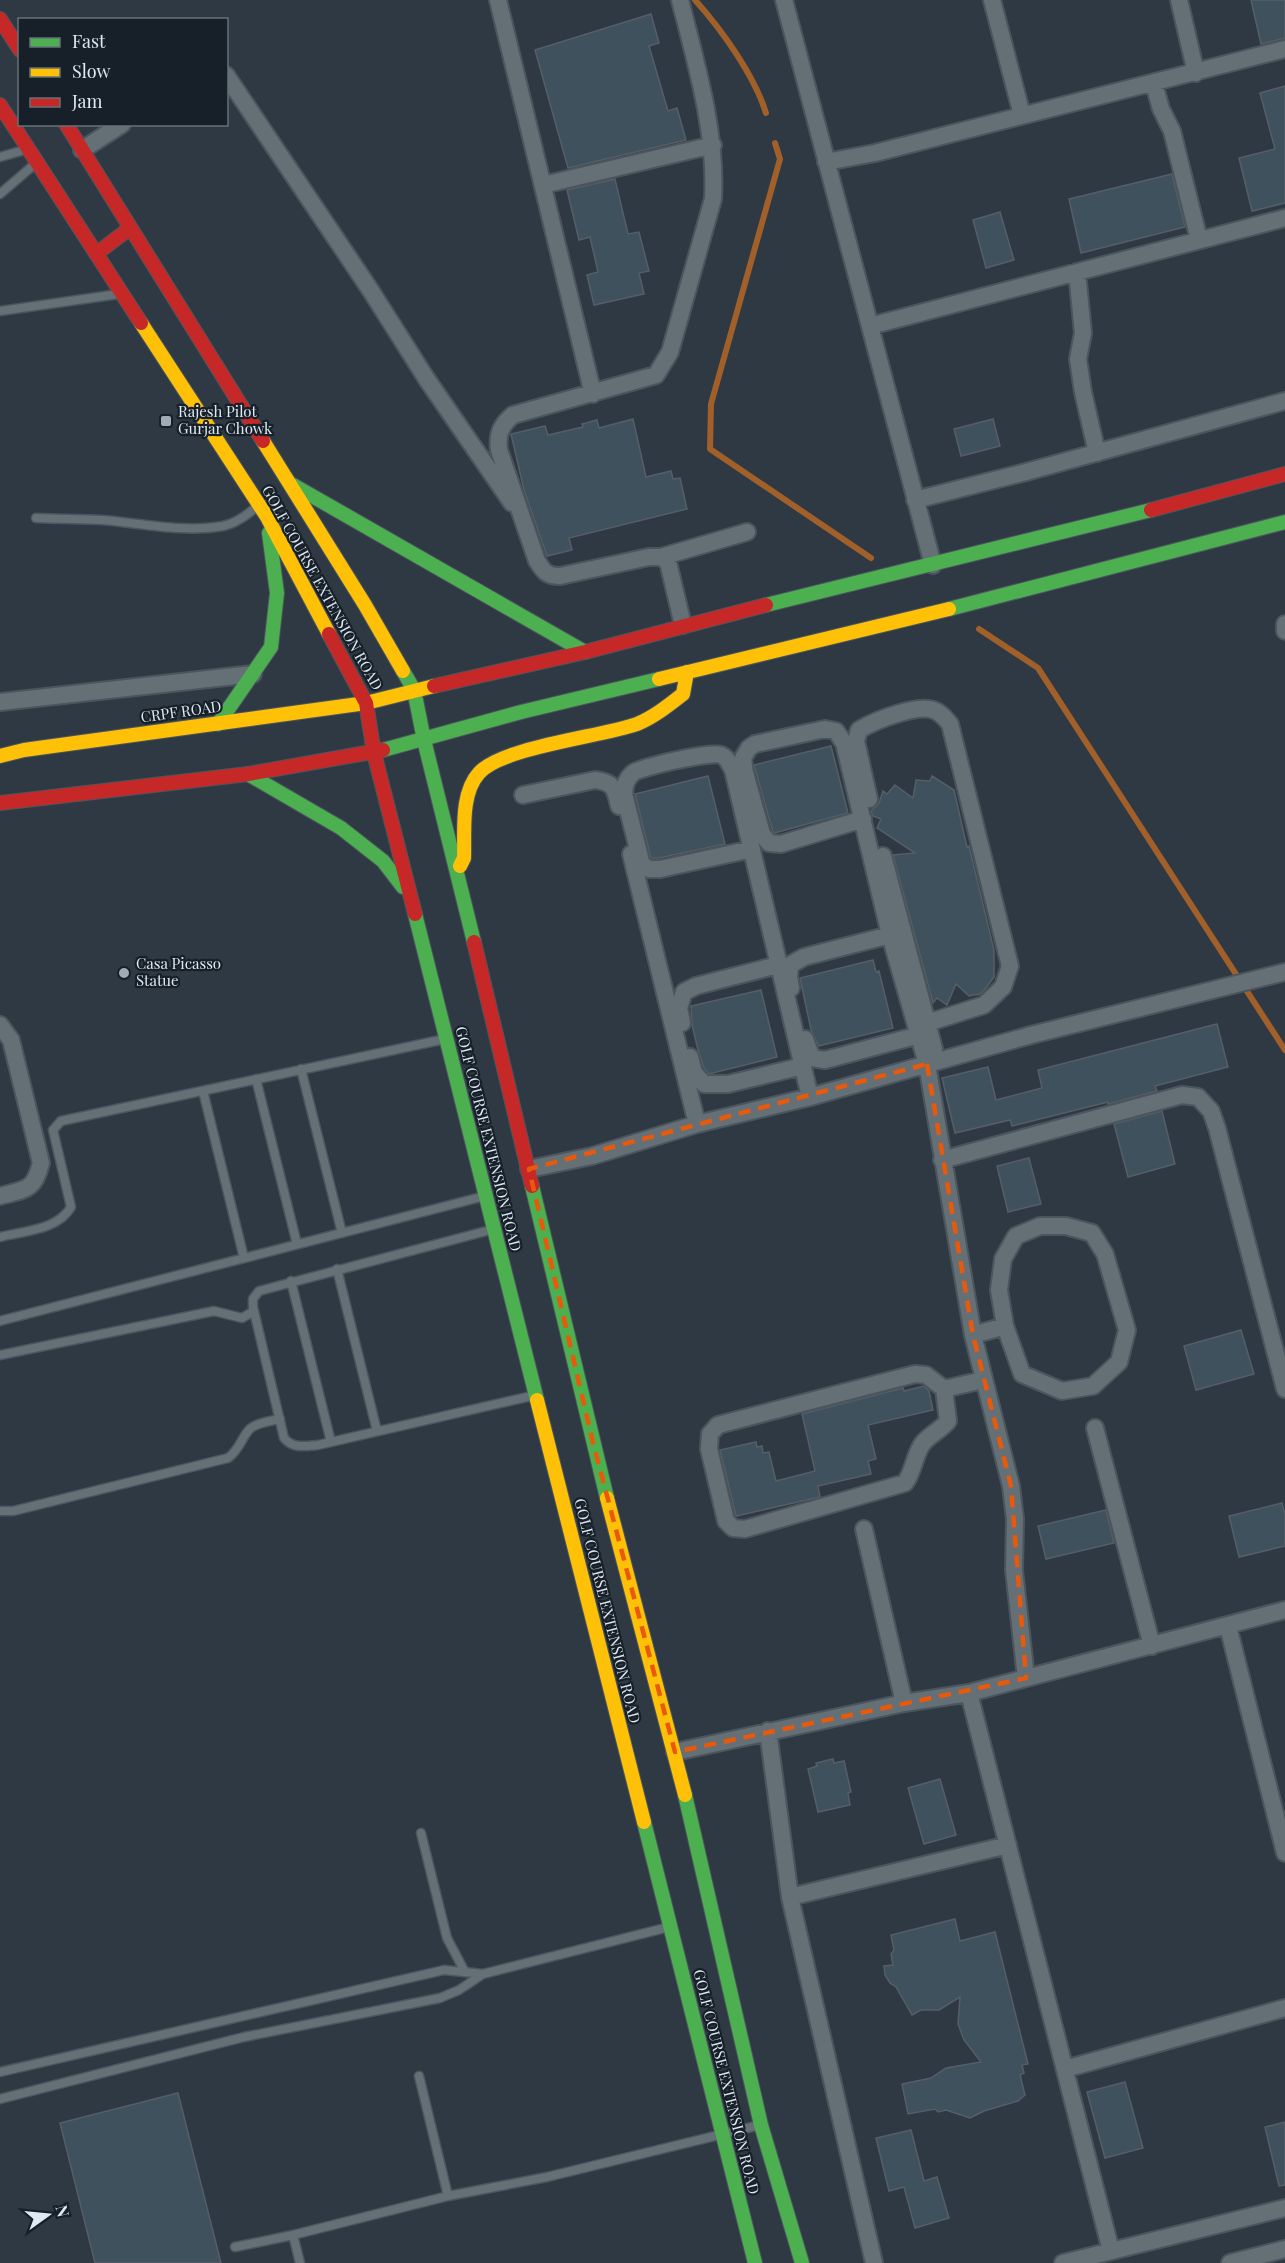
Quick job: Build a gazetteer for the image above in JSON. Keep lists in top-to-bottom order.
{
  "streets": {
    "main road": ["GOLF COURSE EXTENSION ROAD", "CRPF ROAD"]
  },
  "crossings": [
    ["GOLF COURSE EXTENSION ROAD", "CRPF ROAD"]
  ],
  "places": {
    "transit": ["Rajesh Pilot Gurjar Chowk"],
    "other": ["Casa Picasso Statue"]
  },
  "legend": ["Fast", "Slow", "Jam"],
  "north": "right"
}
